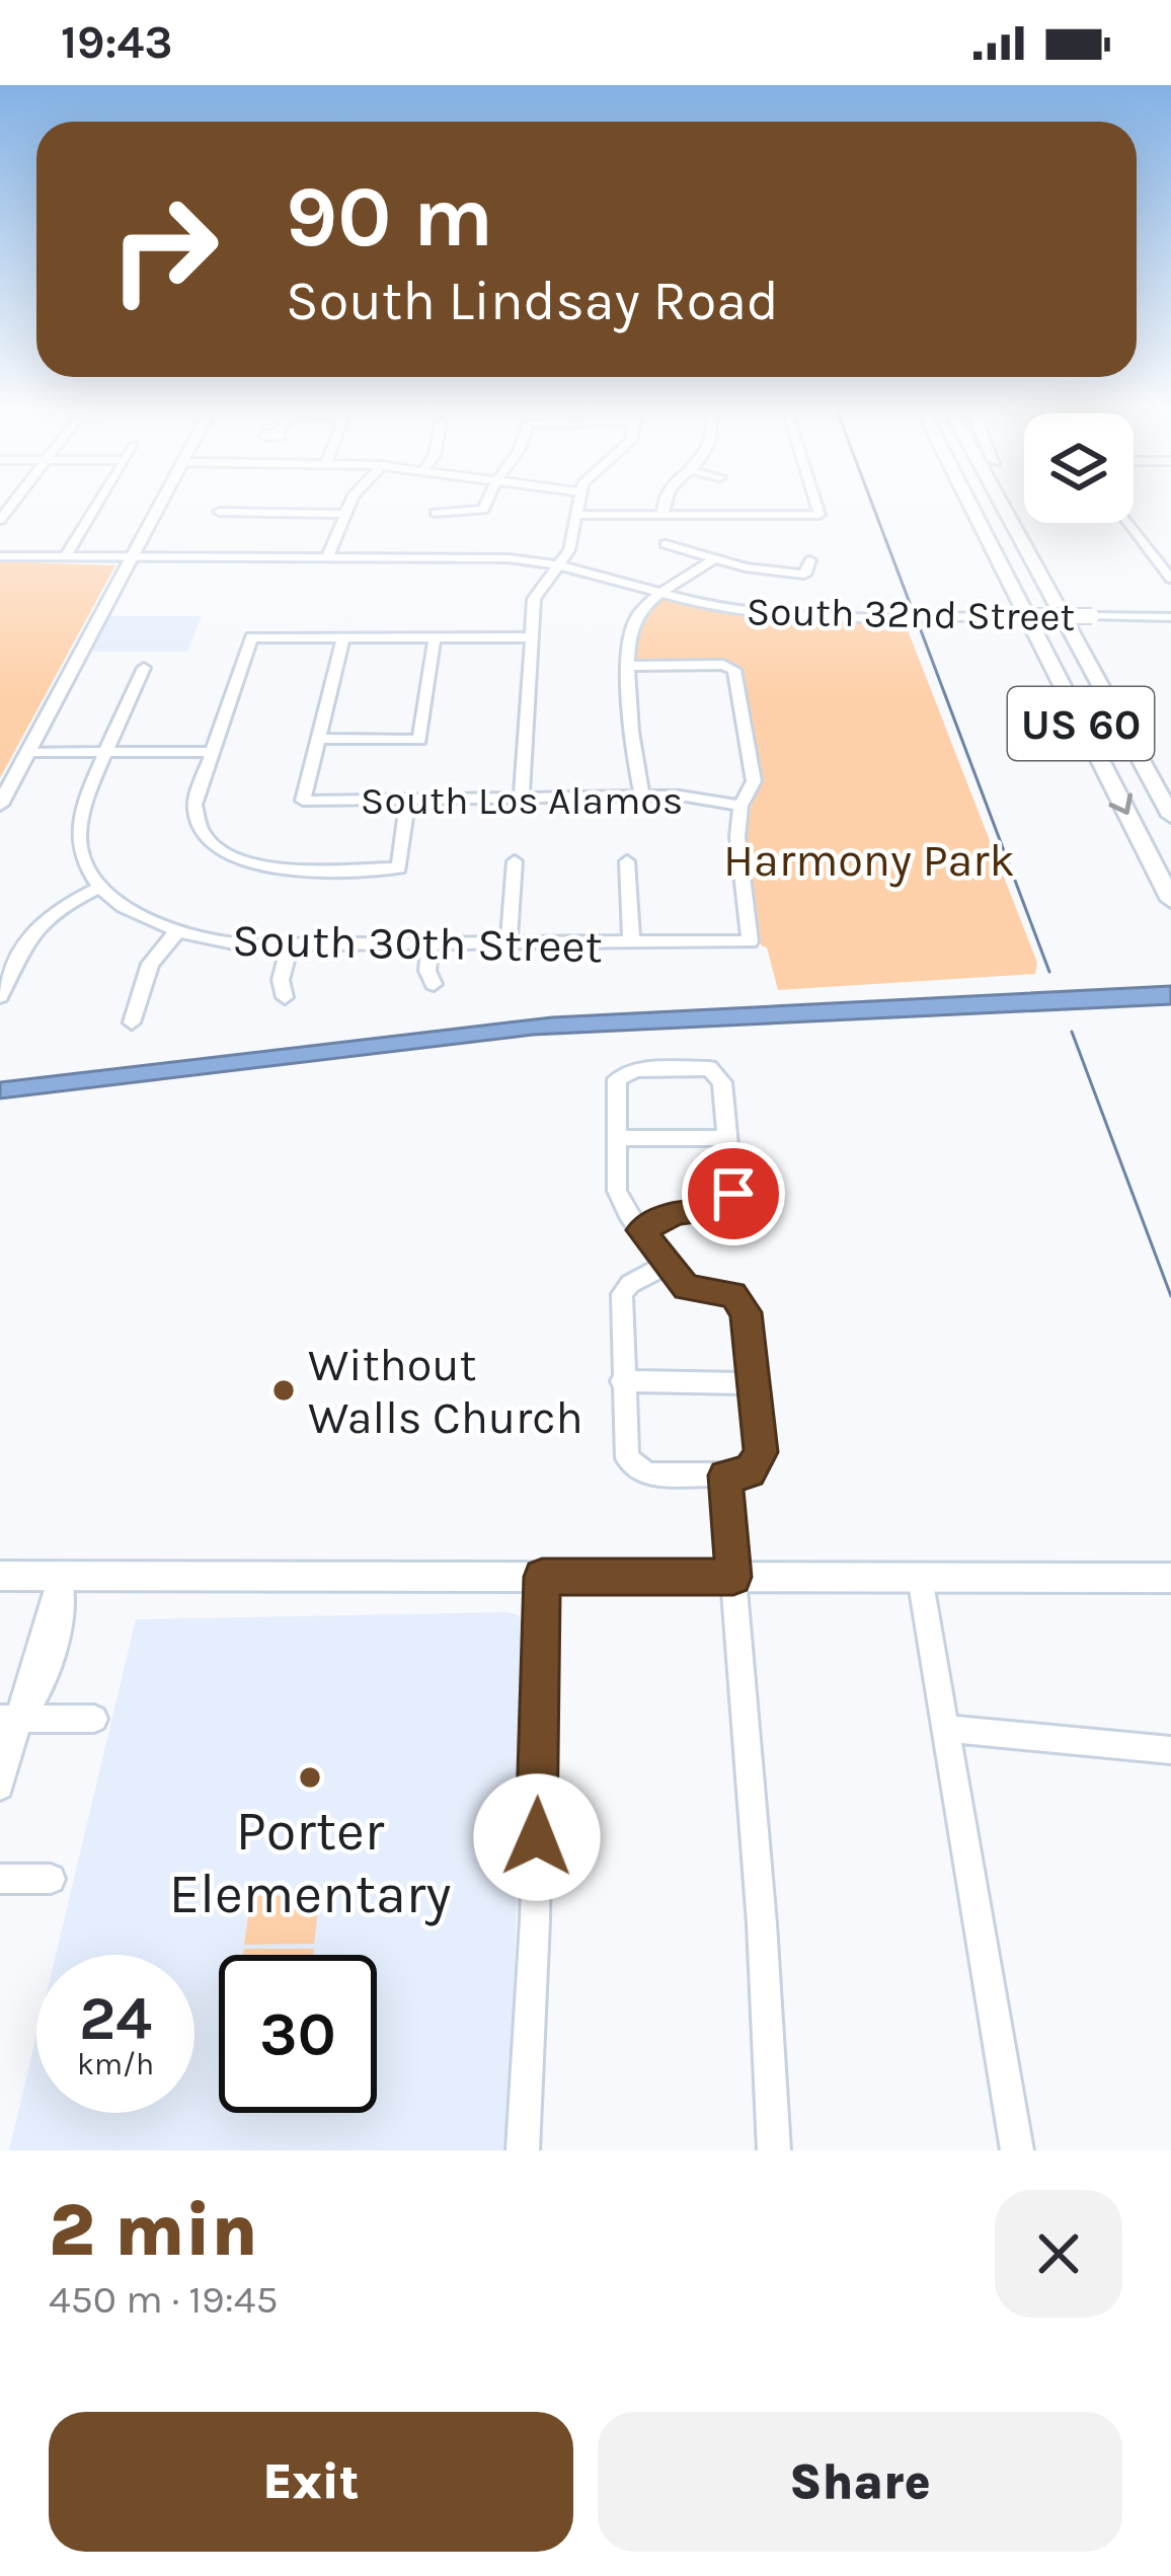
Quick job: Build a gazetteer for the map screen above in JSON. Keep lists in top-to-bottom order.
{
  "streets": {
    "highway": ["US 60"],
    "street": ["South 32nd Street", "South Los Alamos", "South 30th Street"]
  },
  "crossings": [
    ["South Los Alamos", "South 30th Street"]
  ],
  "parks": ["Harmony Park"],
  "places": ["Without Walls Church", "Porter Elementary"],
  "page": {
    "status": "19:43",
    "turn": ["90 m", "South Lindsay Road"],
    "speed": "24 km/h",
    "limit": "30",
    "heading": ["2 min", "450 m · 19:45"],
    "buttons": ["Exit", "Share"]
  }
}
